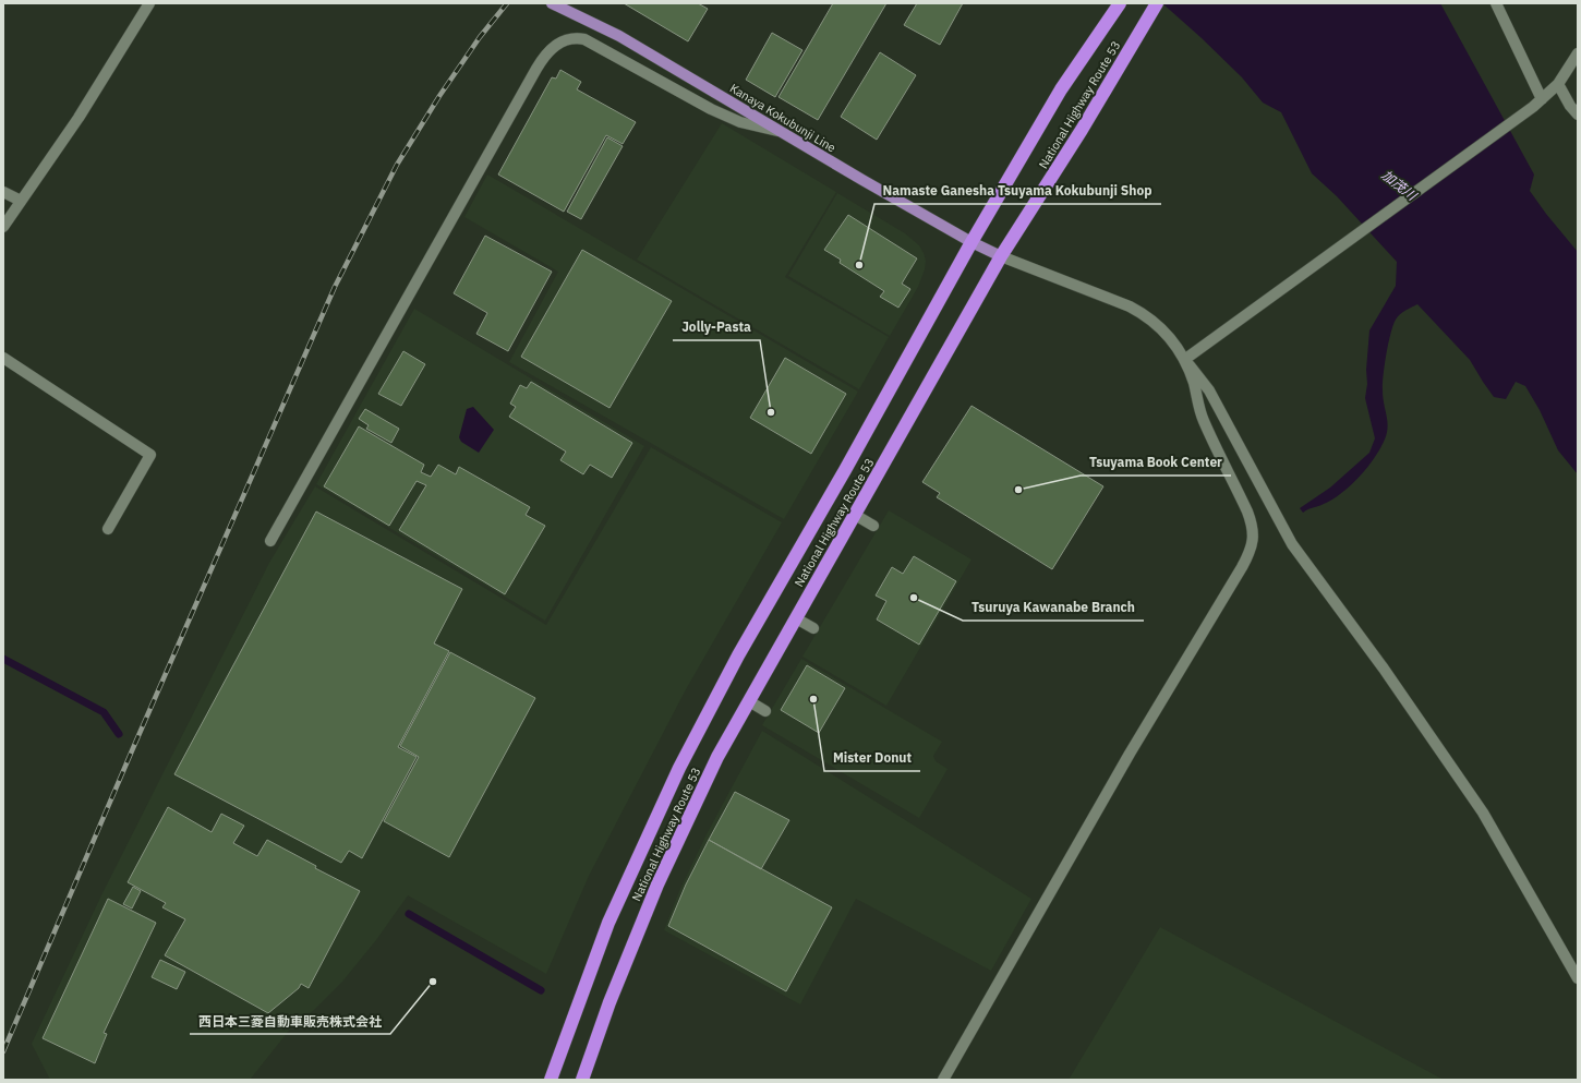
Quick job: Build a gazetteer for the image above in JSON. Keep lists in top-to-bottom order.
{
  "streets": {
    "highway": ["National Highway Route 53"],
    "main road": ["Kanaya Kokubunji Line"]
  },
  "crossings": [
    ["National Highway Route 53", "Kanaya Kokubunji Line"]
  ],
  "water": ["加茂川"],
  "places": [
    "Namaste Ganesha Tsuyama Kokubunji Shop",
    "Jolly-Pasta",
    "Tsuyama Book Center",
    "Tsuruya Kawanabe Branch",
    "Mister Donut",
    "西日本三菱自動車販売株式会社"
  ]
}
